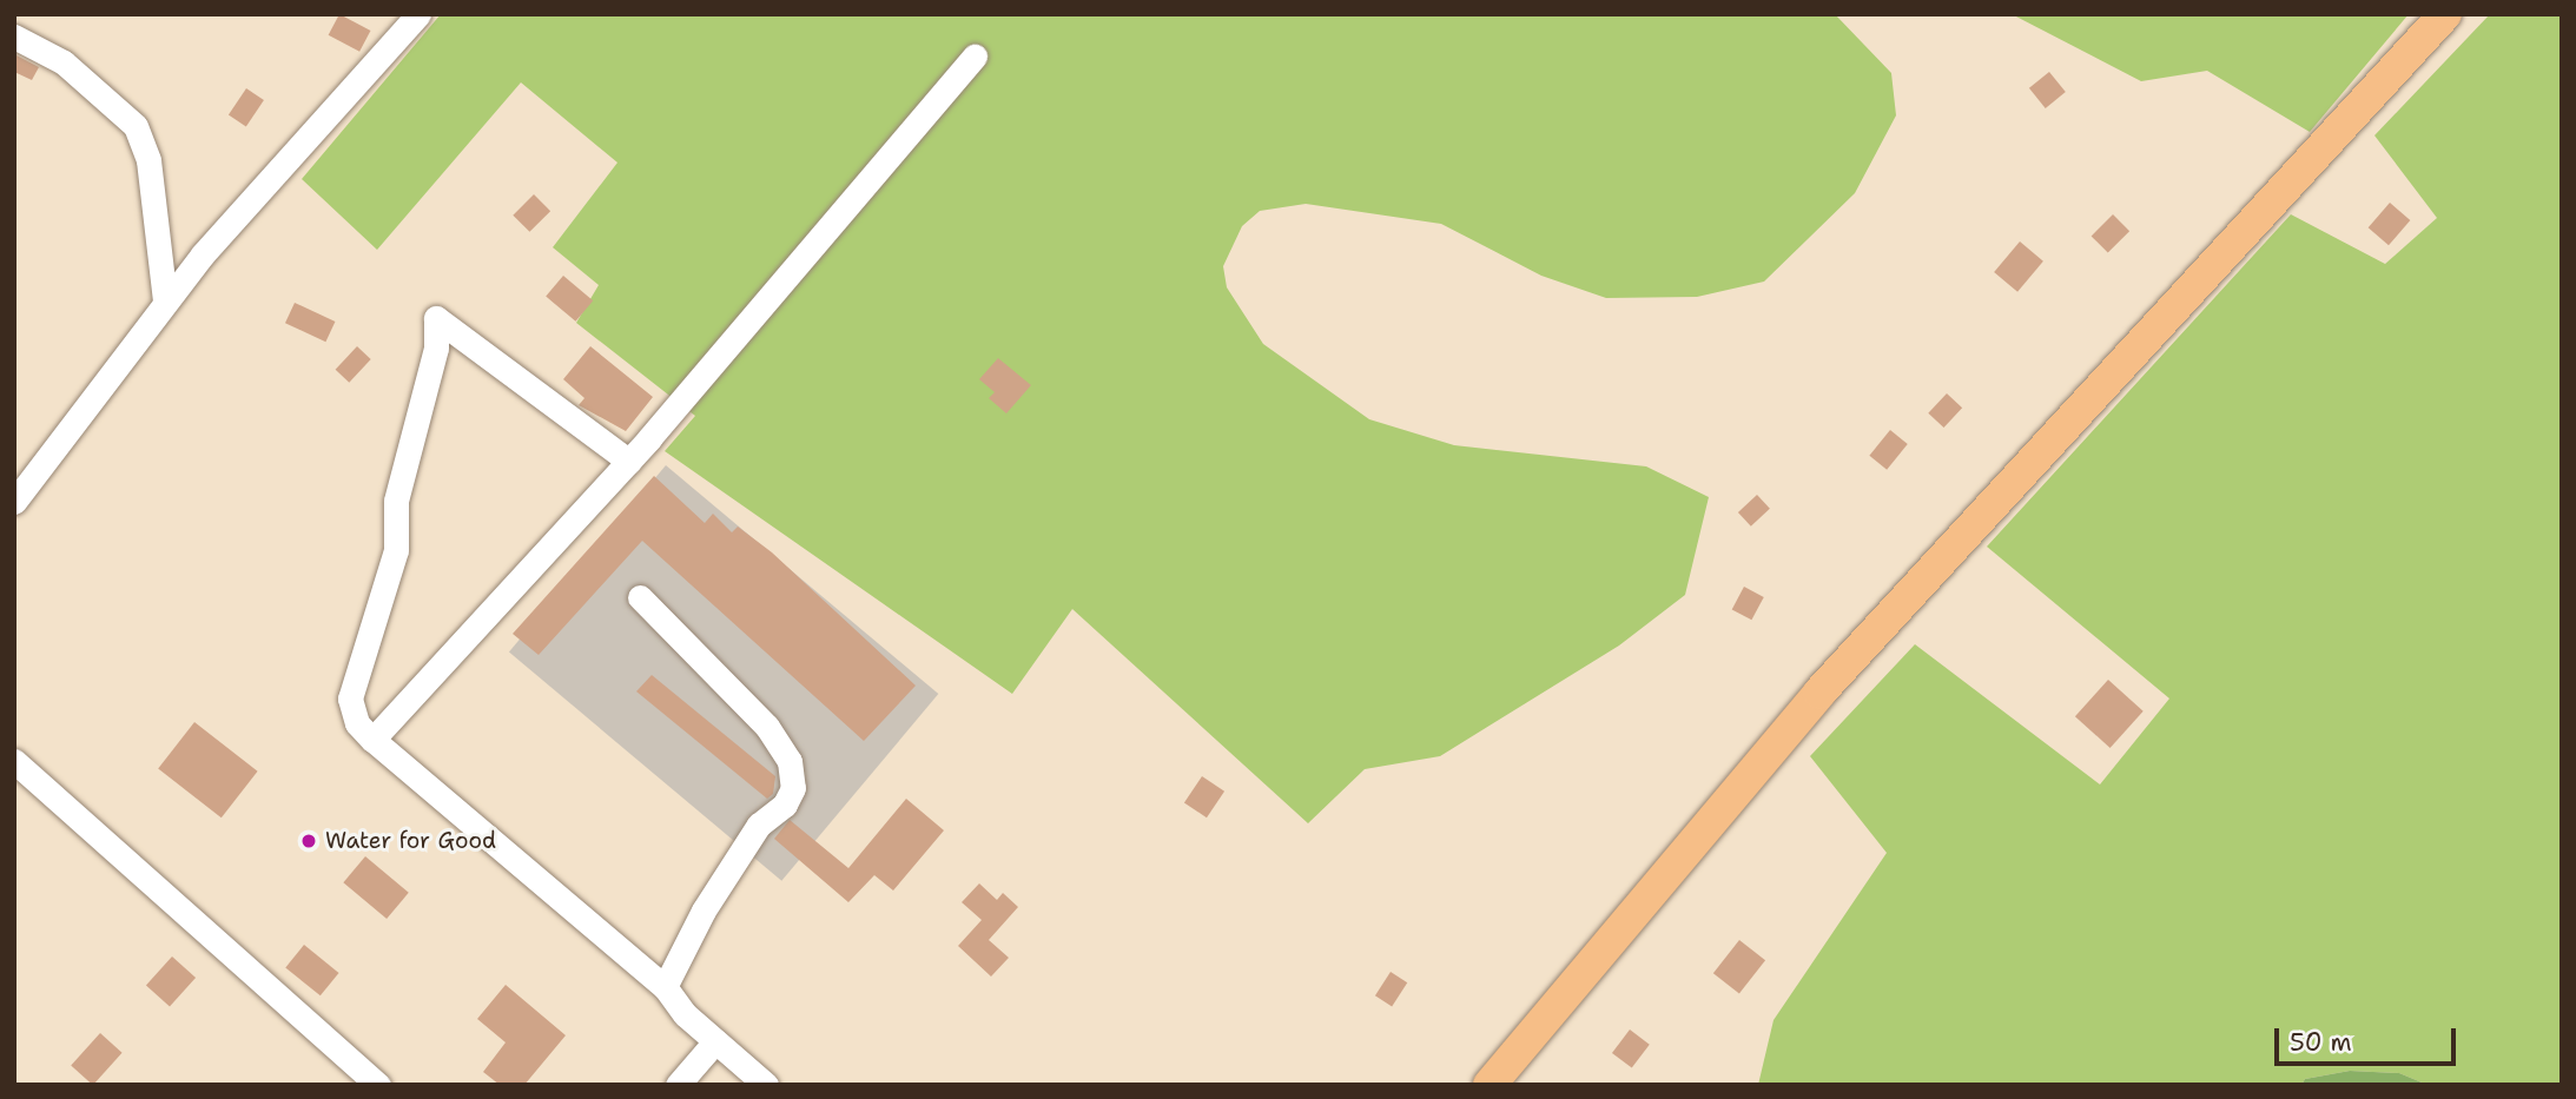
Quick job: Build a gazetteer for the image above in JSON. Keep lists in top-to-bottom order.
{
  "places": ["Water for Good"],
  "scale_bar": "50 m"
}
